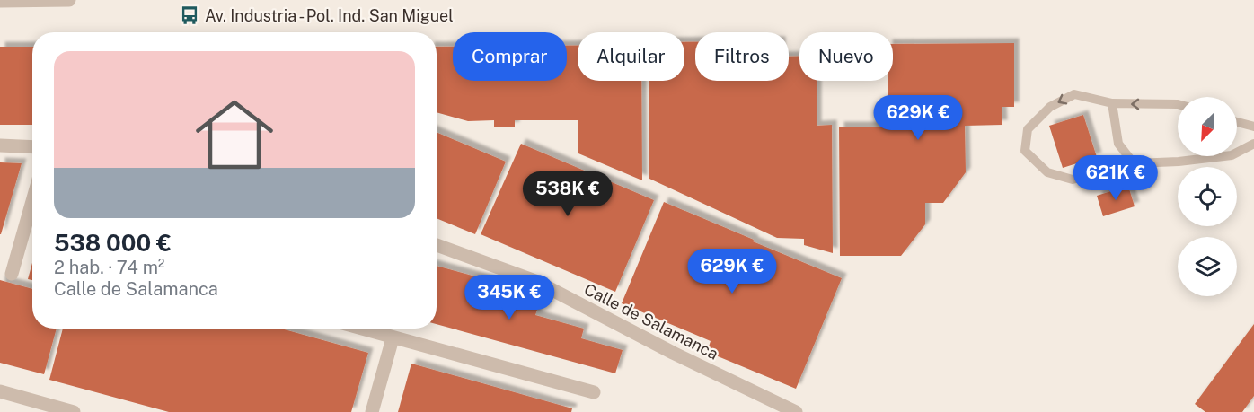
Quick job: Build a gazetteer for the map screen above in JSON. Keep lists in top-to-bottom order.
{
  "streets": {
    "street": ["Calle de Salamanca"]
  },
  "places": {
    "bus stop": ["Av. Industria - Pol. Ind. San Miguel"]
  },
  "north": "bottom left",
  "page": {
    "chip": [
      "Comprar",
      "Alquilar",
      "Filtros",
      "Nuevo"
    ],
    "list": [
      {
        "name": "538 000 €",
        "note": "2 hab. · 74 m² · Calle de Salamanca"
      }
    ],
    "price": [
      "629K €",
      "621K €",
      "538K €",
      "629K €",
      "345K €"
    ]
  }
}
